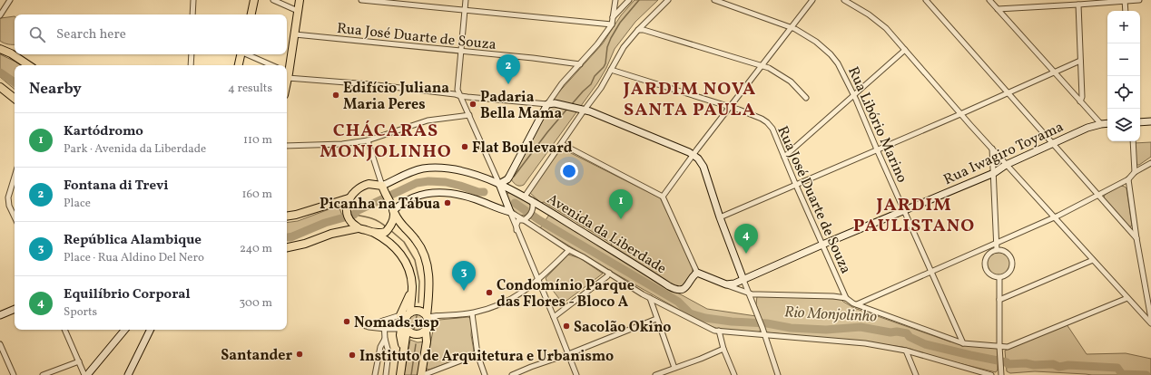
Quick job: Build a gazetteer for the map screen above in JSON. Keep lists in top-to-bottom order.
{
  "streets": {
    "street": [
      "Rua José Duarte de Souza",
      "Rua Libório Marino",
      "Rua Iwagiro Toyama",
      "Avenida da Liberdade"
    ]
  },
  "crossings": [
    ["Rua José Duarte de Souza", "Rua Iwagiro Toyama"],
    ["Rua Libório Marino", "Rua Iwagiro Toyama"]
  ],
  "districts": ["JARDIM NOVA SANTA PAULA", "CHÁCARAS MONJOLINHO", "JARDIM PAULISTANO"],
  "water": ["Rio Monjolinho"],
  "places": [
    "Edifício Juliana Maria Peres",
    "Padaria Bella Mama",
    "Flat Boulevard",
    "Picanha na Tábua",
    "Condomínio Parque das Flores - Bloco A",
    "Nomads.usp",
    "Sacolão Okino",
    "Santander",
    "Instituto de Arquitetura e Urbanismo"
  ],
  "page": {
    "map_buttons": ["+", "−"],
    "search": "Search here",
    "pins": [
      "2",
      "1",
      "4",
      "3"
    ],
    "heading": ["Nearby", "4 results"],
    "list": [
      {
        "mark": "1",
        "name": "Kartódromo",
        "note": "Park · Avenida da Liberdade",
        "value": "110 m"
      },
      {
        "mark": "2",
        "name": "Fontana di Trevi",
        "note": "Place",
        "value": "160 m"
      },
      {
        "mark": "3",
        "name": "República Alambique",
        "note": "Place · Rua Aldino Del Nero",
        "value": "240 m"
      },
      {
        "mark": "4",
        "name": "Equilíbrio Corporal",
        "note": "Sports",
        "value": "300 m"
      }
    ]
  }
}
